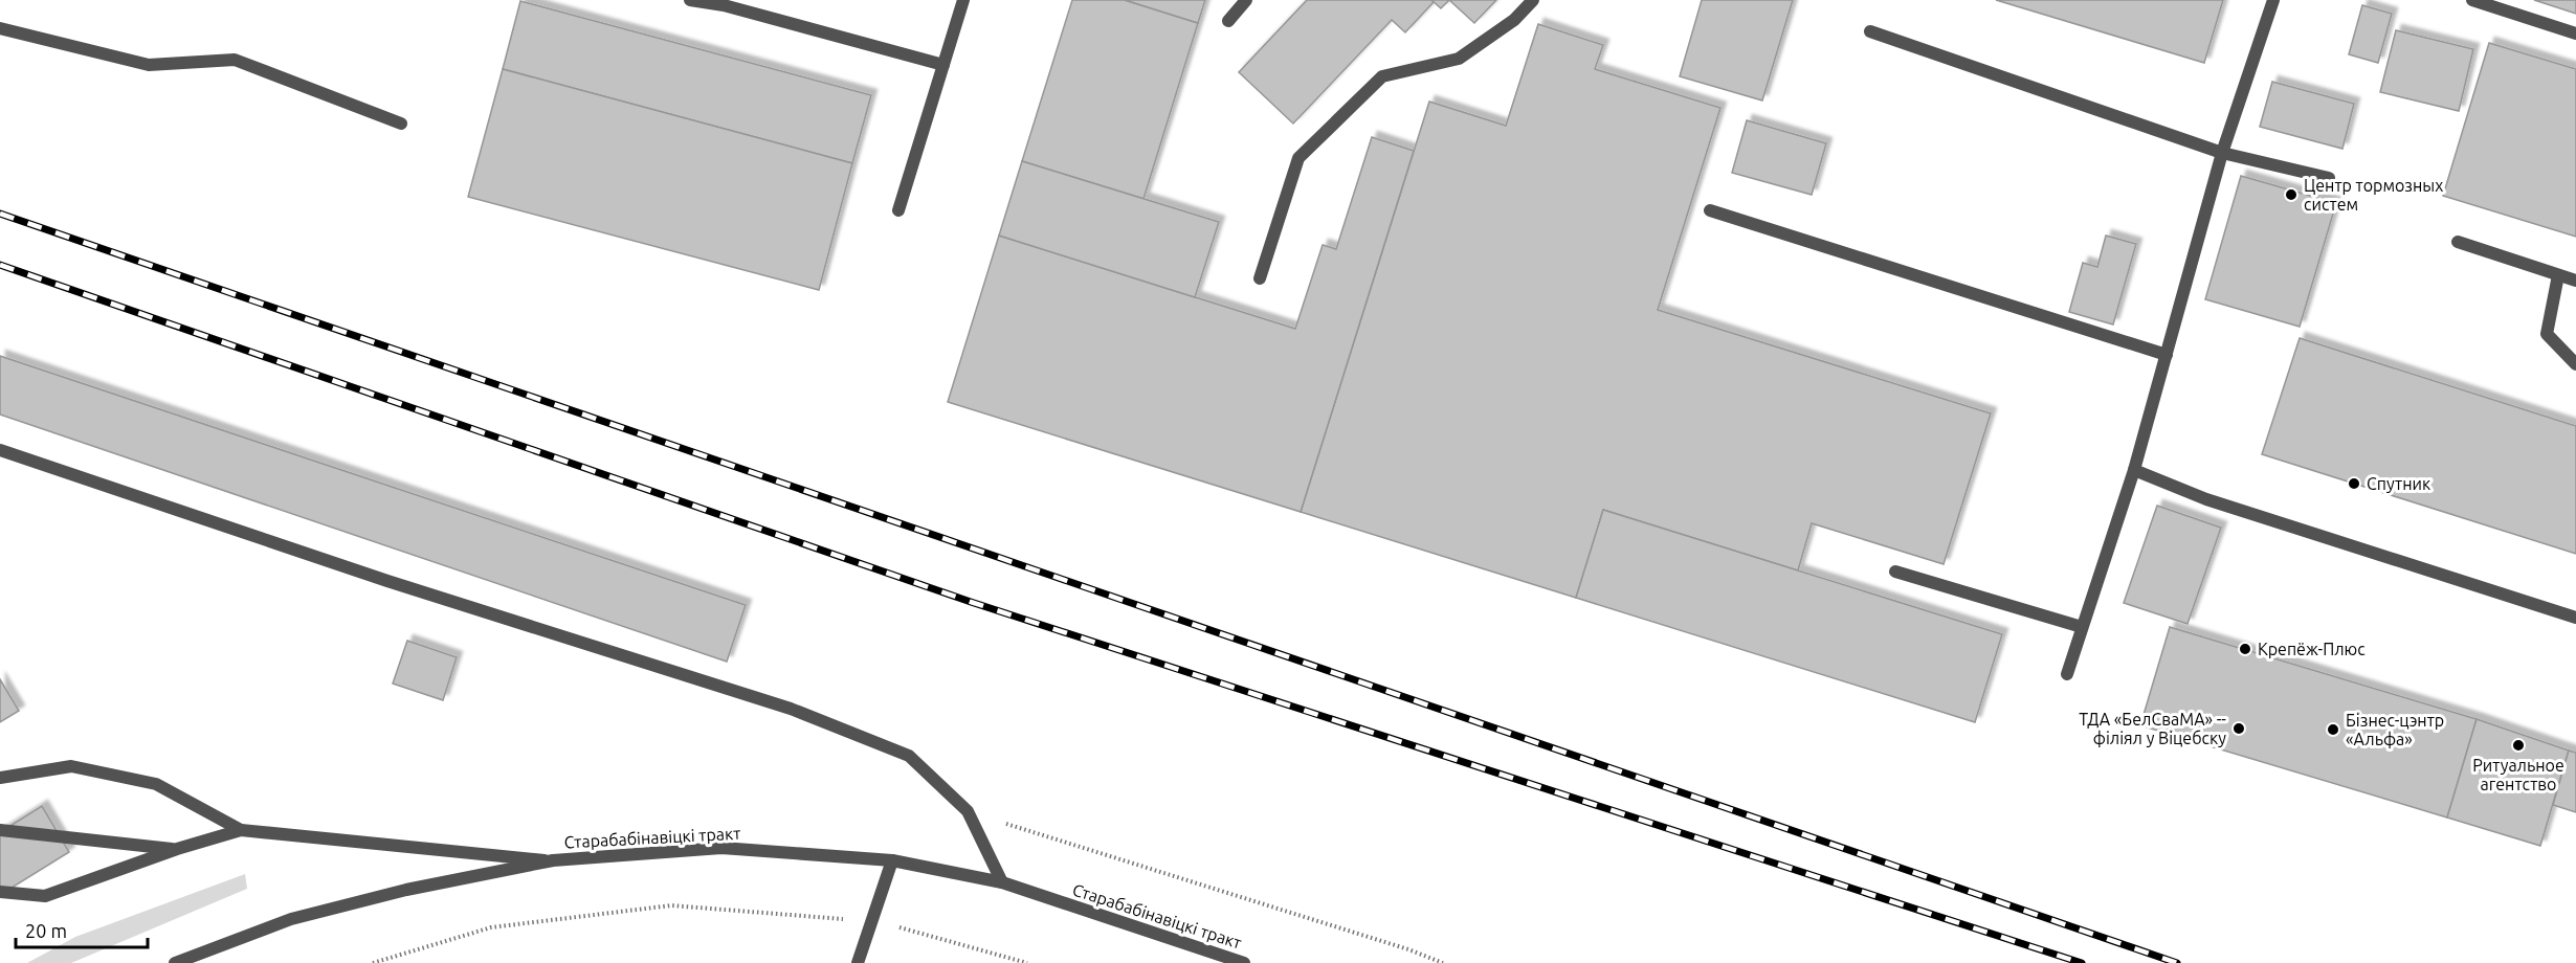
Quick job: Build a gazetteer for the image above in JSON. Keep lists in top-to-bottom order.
{
  "streets": {
    "street": ["Старабабінавіцкі тракт"]
  },
  "places": [
    "Центр тормозных систем",
    "Спутник",
    "Крепёж-Плюс",
    "ТДА «БелСваМА» -- філіял у Віцебску",
    "Бізнес-цэнтр «Альфа»",
    "Ритуальное агентство"
  ],
  "scale_bar": "20 m"
}
